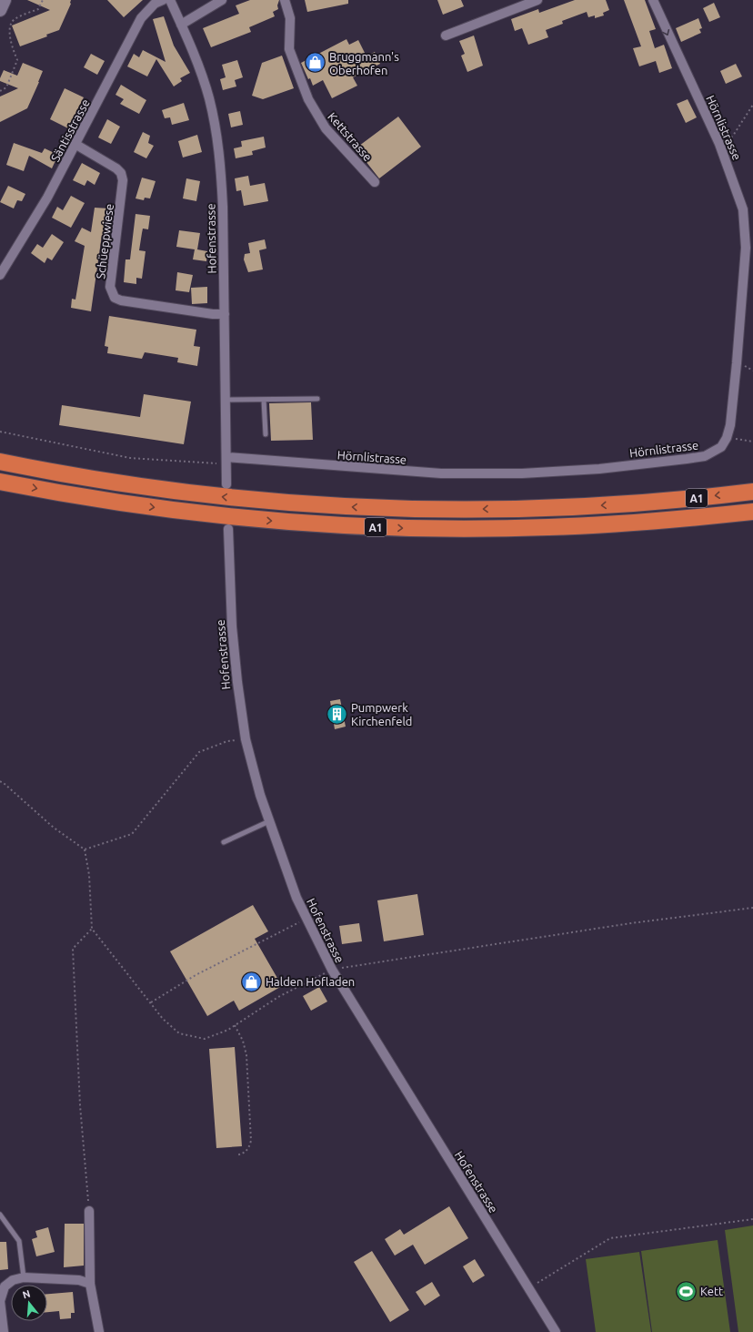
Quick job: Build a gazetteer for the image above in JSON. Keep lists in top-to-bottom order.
{
  "streets": {
    "highway": ["A1"],
    "street": [
      "Hörnlistrasse",
      "Säntisstrasse",
      "Kettstrasse",
      "Hofenstrasse",
      "Schüeppwiese"
    ]
  },
  "crossings": [
    ["Hörnlistrasse", "Hofenstrasse"],
    ["Säntisstrasse", "Schüeppwiese"],
    ["Hofenstrasse", "Schüeppwiese"]
  ],
  "places": {
    "shop": ["Bruggmann's Oberhofen", "Halden Hofladen"],
    "building": ["Pumpwerk Kirchenfeld"],
    "sports": ["Kett"]
  },
  "north": "top"
}
